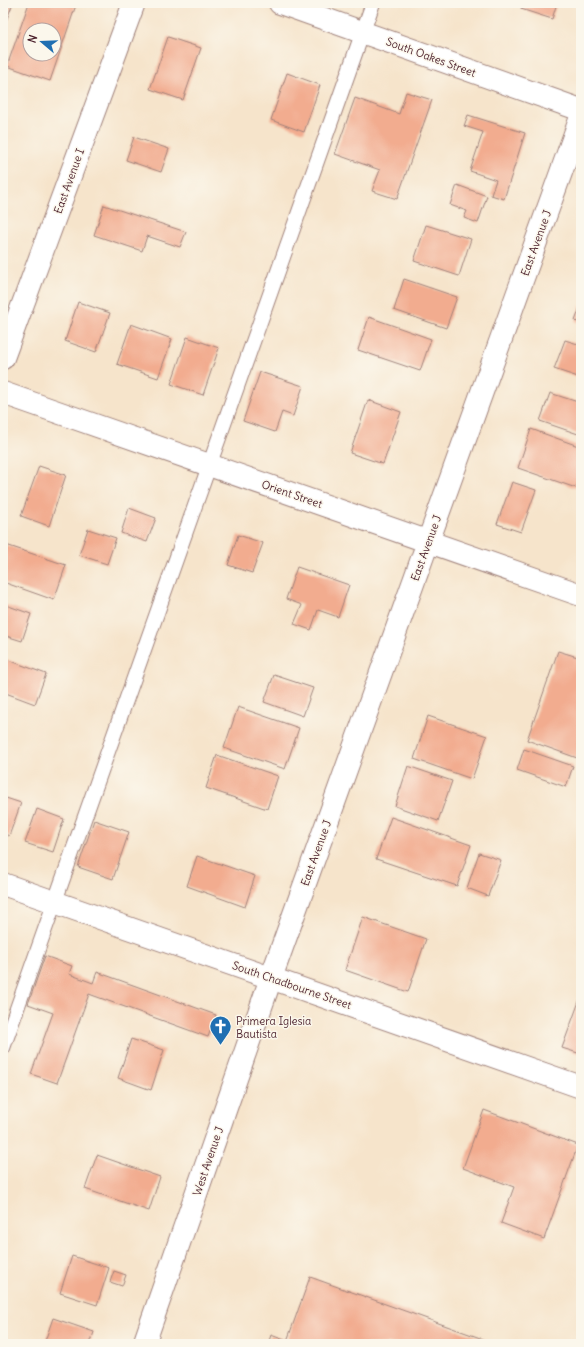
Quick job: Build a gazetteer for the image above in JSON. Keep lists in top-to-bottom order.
{
  "streets": {
    "street": [
      "South Oakes Street",
      "East Avenue I",
      "East Avenue J",
      "Orient Street",
      "South Chadbourne Street",
      "West Avenue J"
    ]
  },
  "crossings": [
    ["East Avenue J", "Orient Street"],
    ["East Avenue J", "South Chadbourne Street"],
    ["East Avenue J", "West Avenue J"],
    ["South Chadbourne Street", "West Avenue J"]
  ],
  "places": {
    "church": ["Primera Iglesia Bautista"]
  },
  "north": "left"
}
